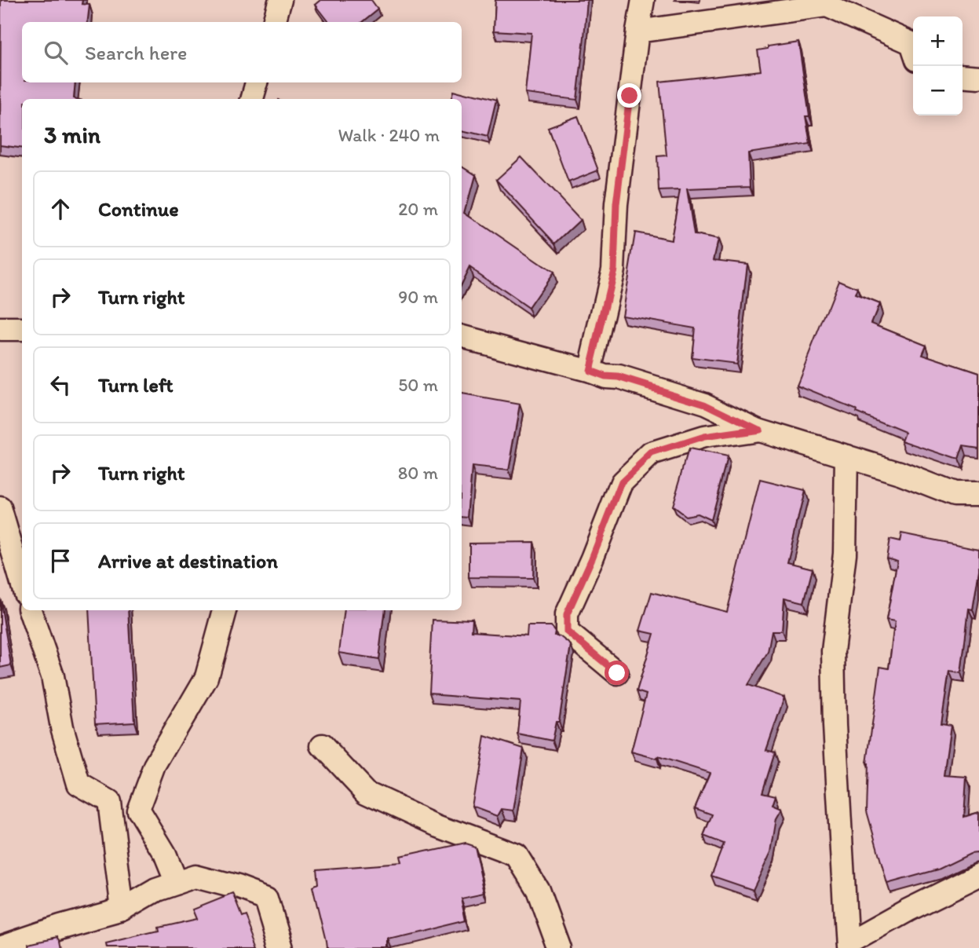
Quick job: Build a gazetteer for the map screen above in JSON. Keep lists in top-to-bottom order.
{
  "page": {
    "map_buttons": ["+", "−"],
    "search": "Search here",
    "heading": ["3 min", "Walk · 240 m"],
    "list": [
      ["Continue", "20 m"],
      ["Turn right", "90 m"],
      ["Turn left", "50 m"],
      ["Turn right", "80 m"],
      "Arrive at destination"
    ]
  }
}
